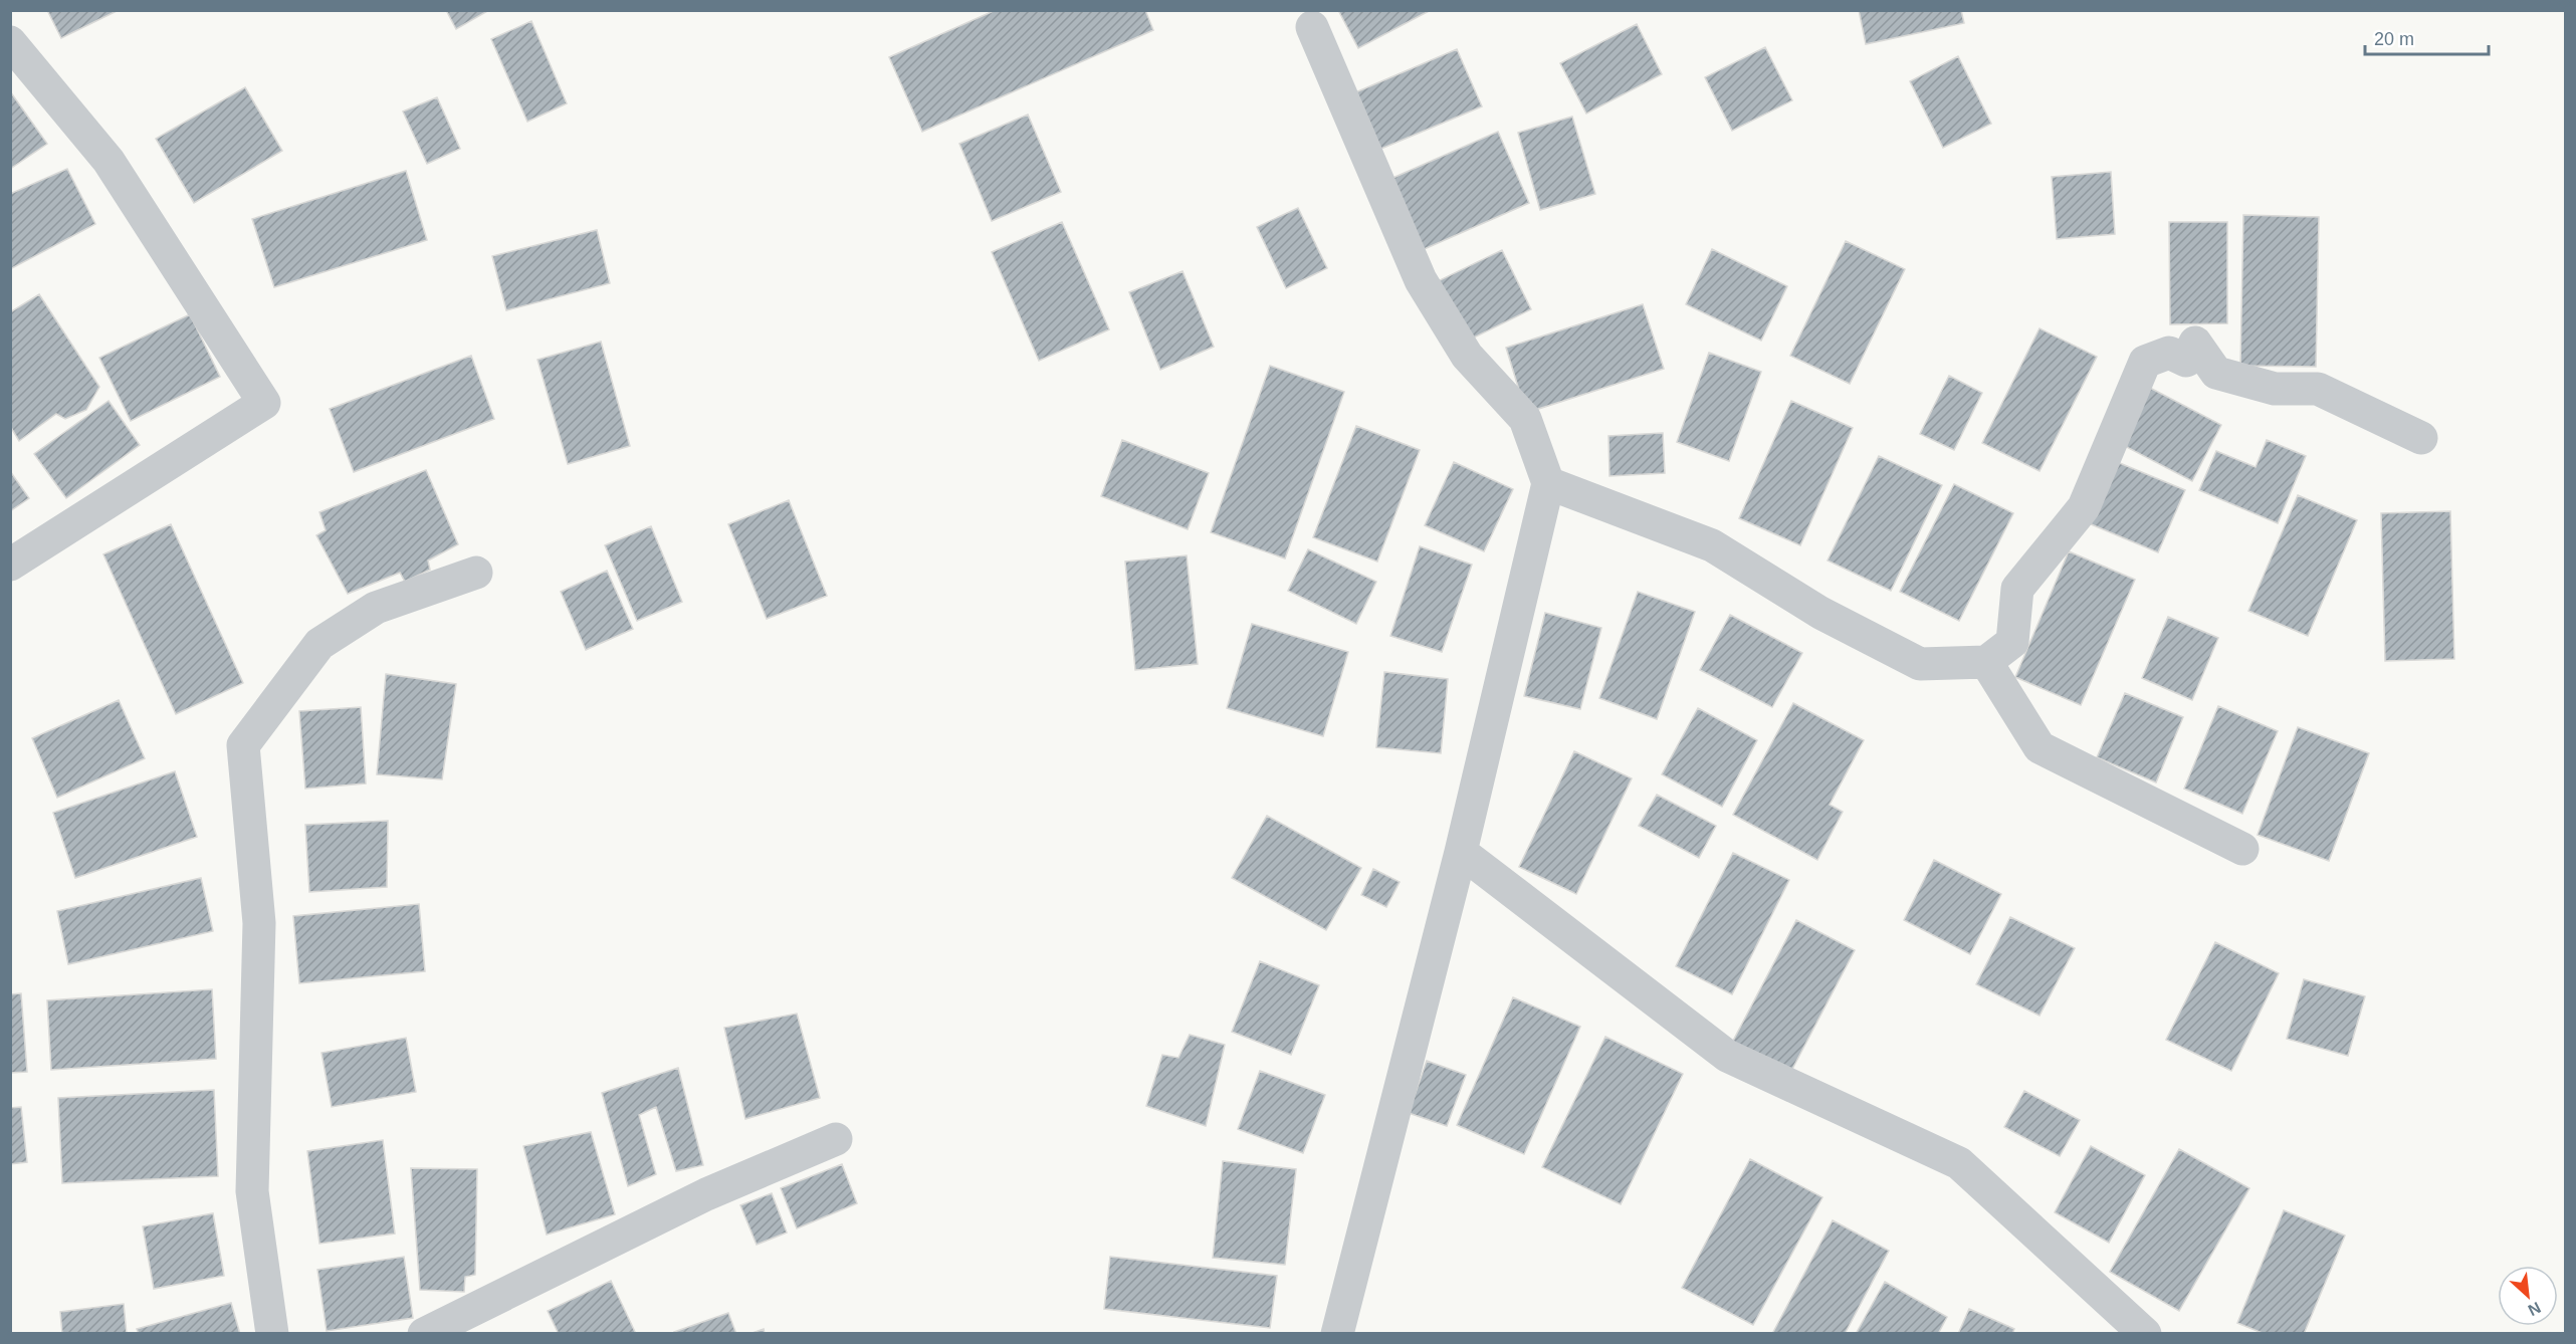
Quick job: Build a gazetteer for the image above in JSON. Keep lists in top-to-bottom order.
{
  "scale_bar": "20 m",
  "north": "bottom right"
}
